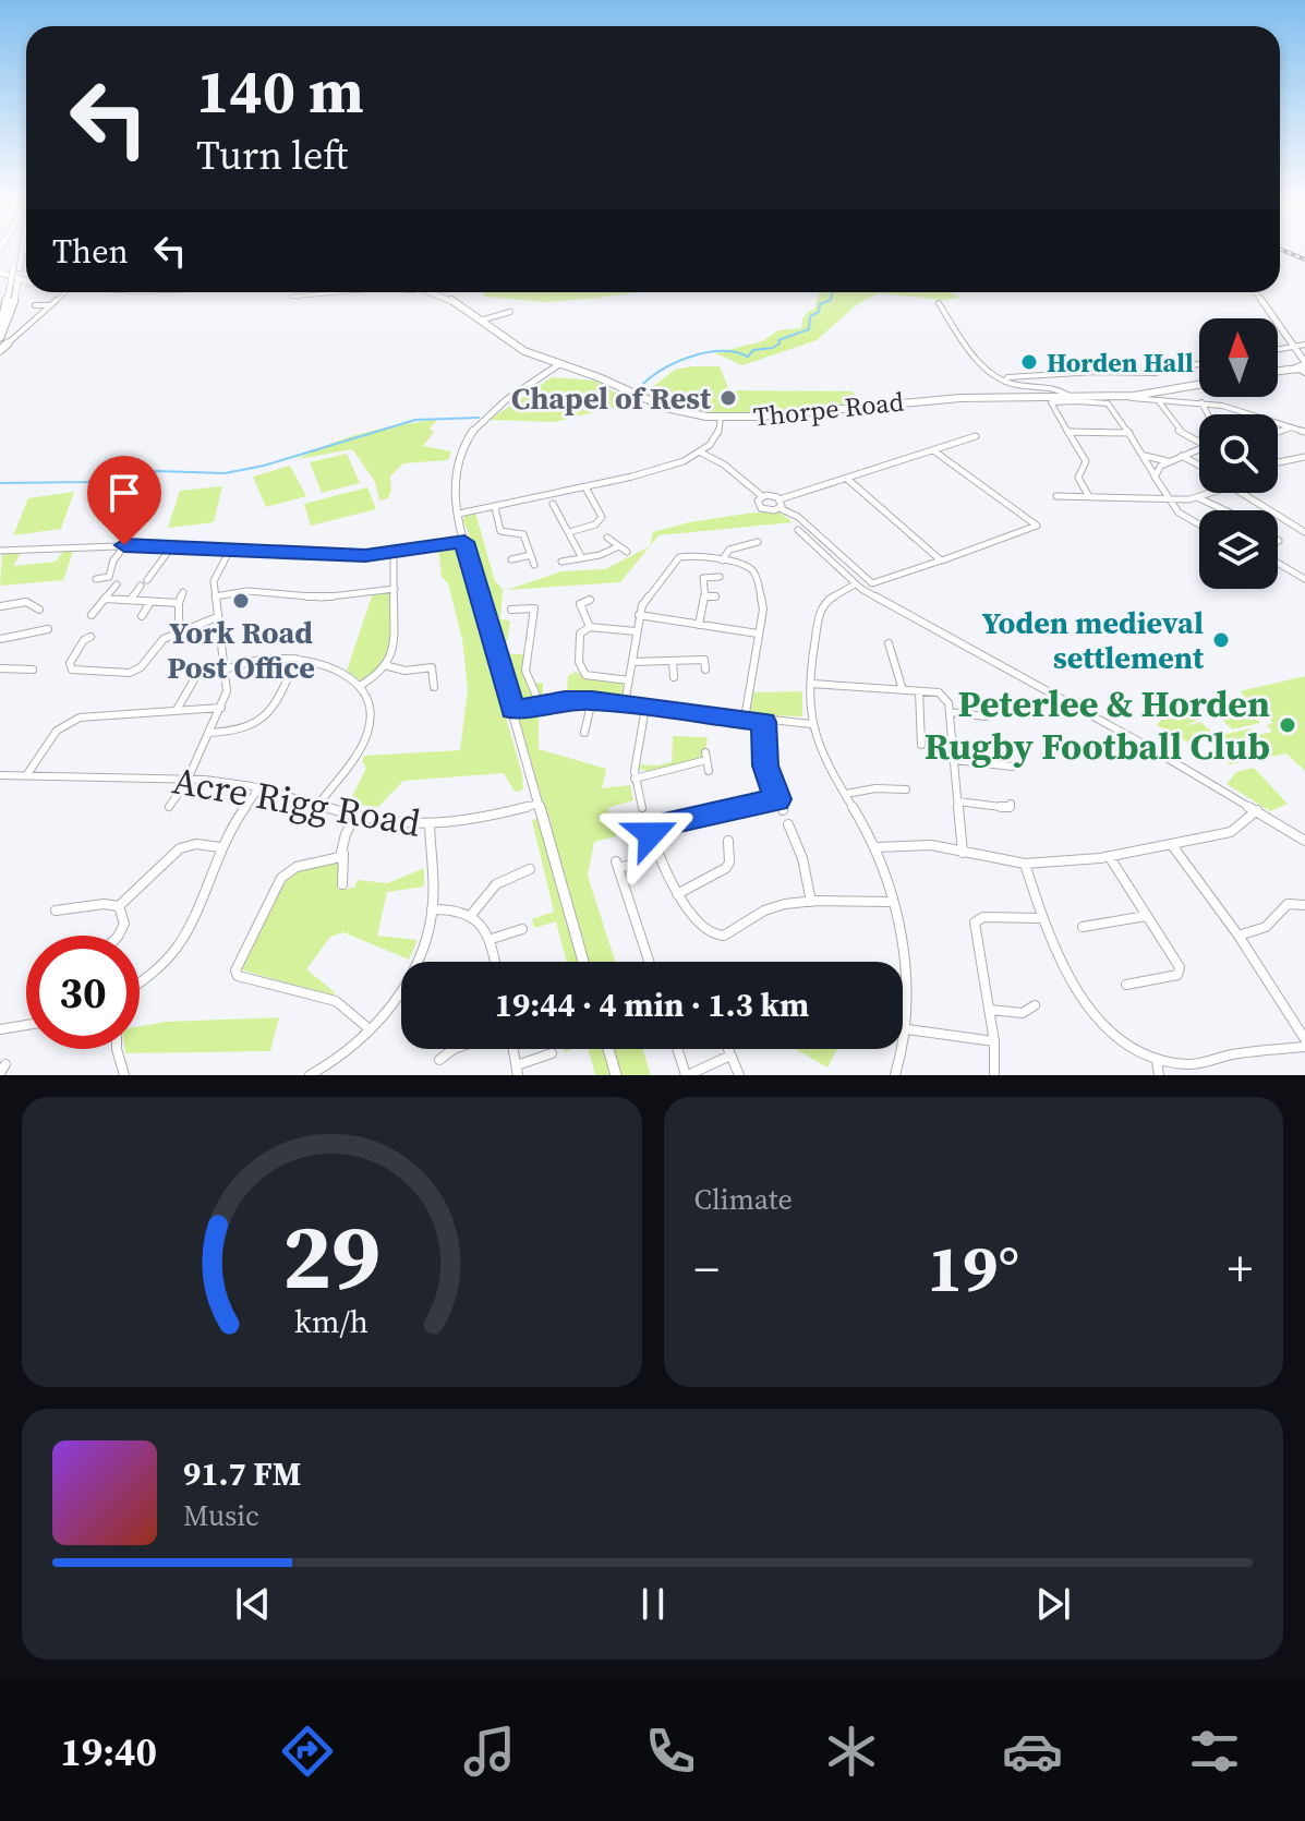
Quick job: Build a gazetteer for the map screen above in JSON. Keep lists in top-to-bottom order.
{
  "streets": {
    "main road": ["Thorpe Road"],
    "street": ["Acre Rigg Road"]
  },
  "places": [
    "Horden Hall",
    "Chapel of Rest",
    "York Road Post Office",
    "Yoden medieval settlement",
    "Peterlee & Horden Rugby Football Club"
  ],
  "north": "top",
  "page": {
    "turn": ["140 m", "Turn left"],
    "then": "Then",
    "limit": "30",
    "trip": "19:44 · 4 min · 1.3 km",
    "tile": "Climate",
    "heat": ["−", "19°", "+"],
    "song": ["91.7 FM", "Music"],
    "tabs": "19:40",
    "gauge": ["29", "km/h"]
  }
}
